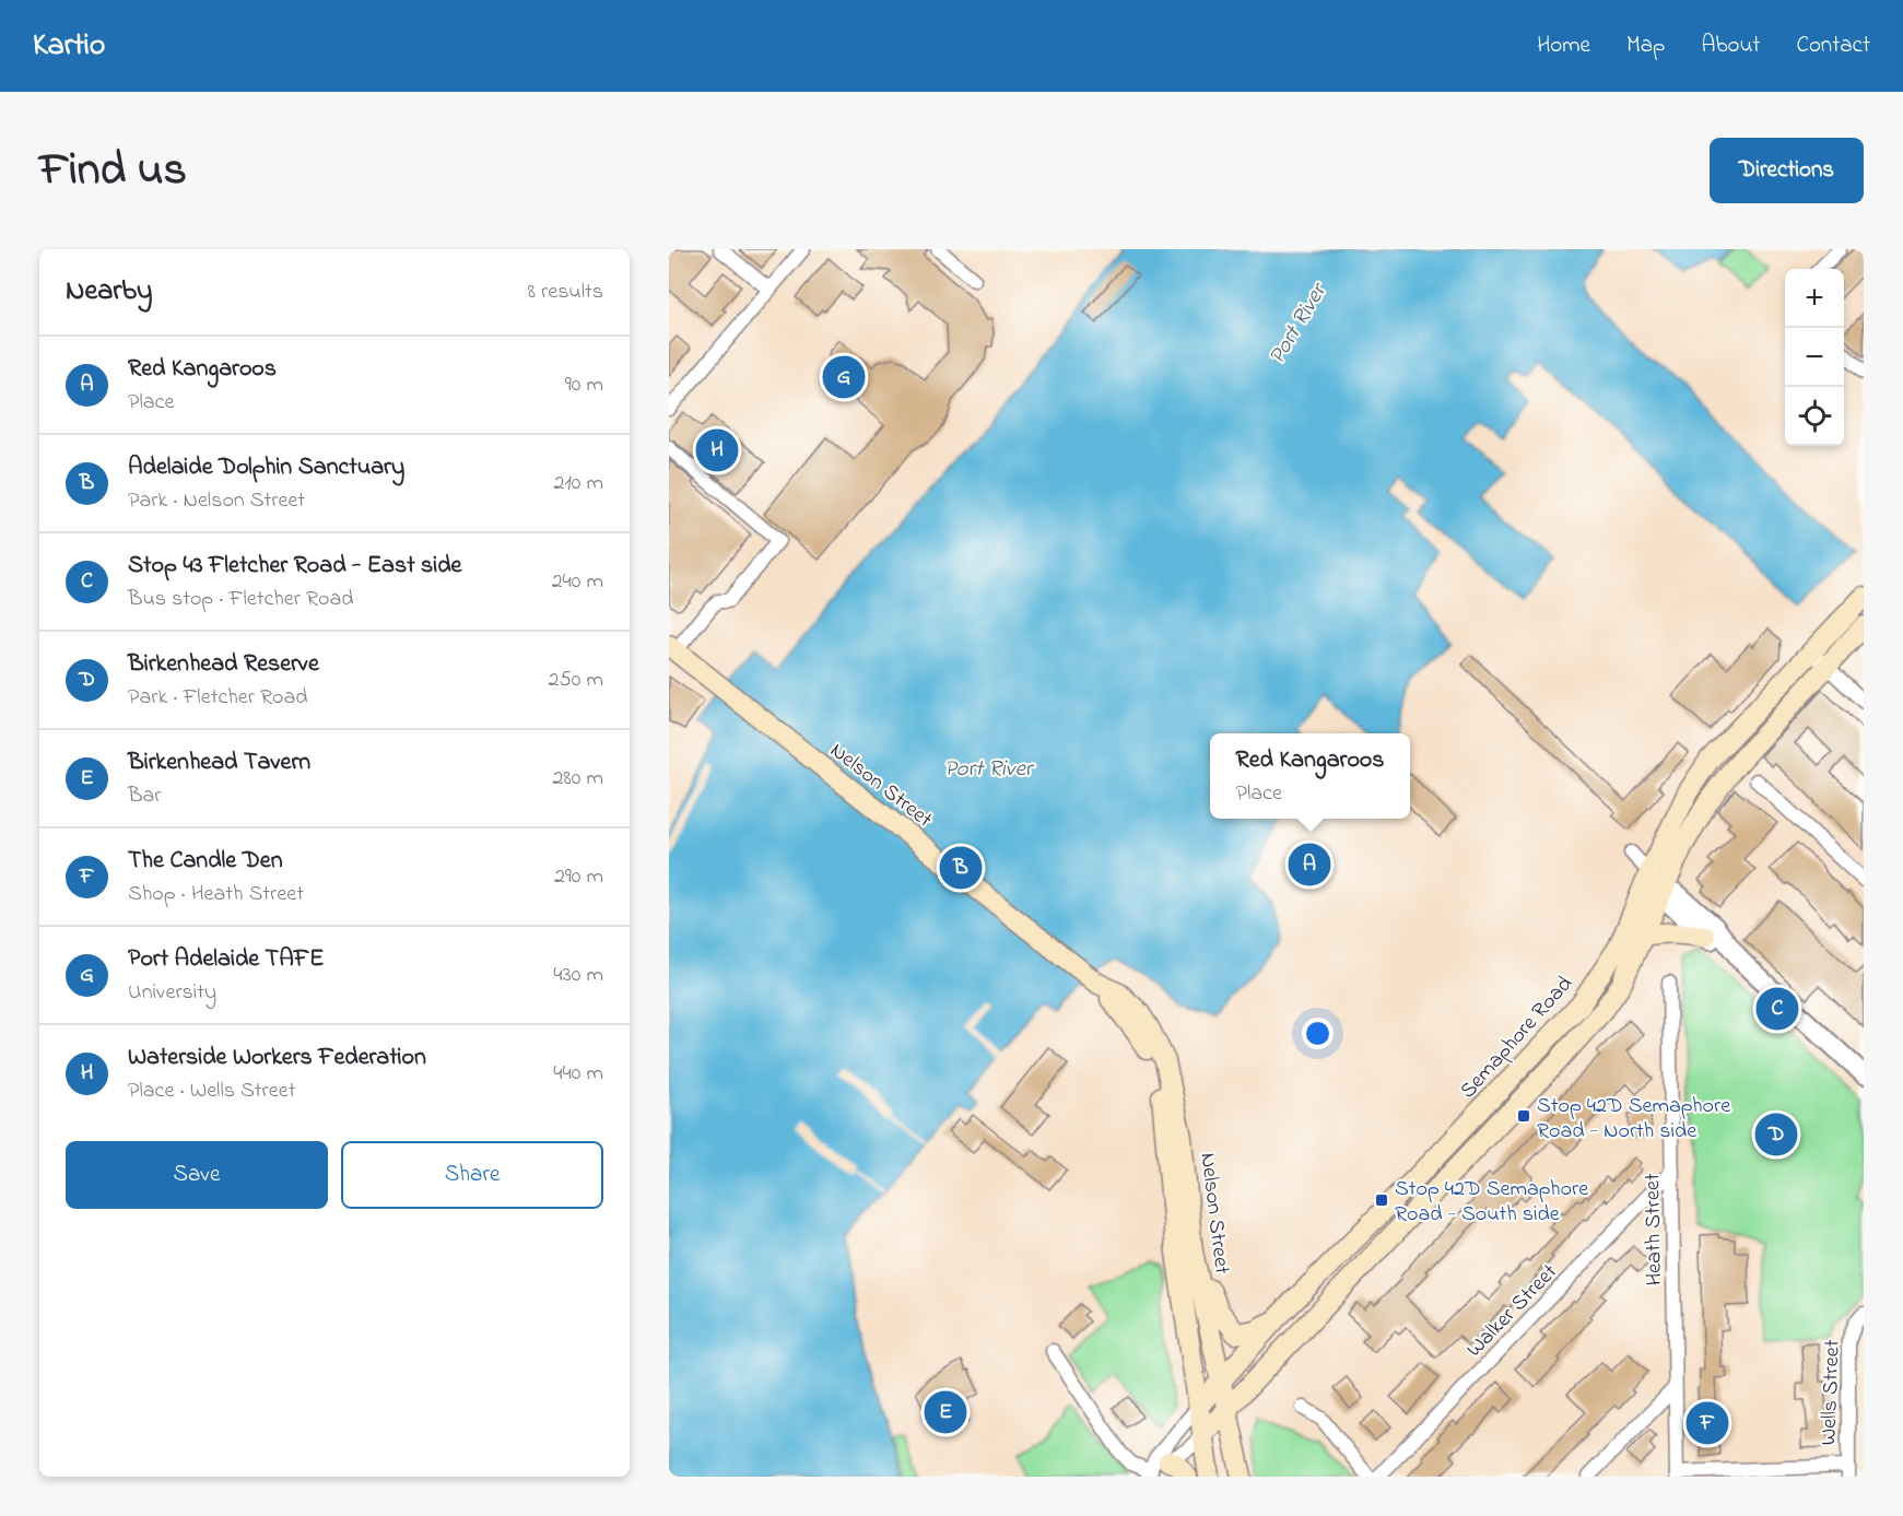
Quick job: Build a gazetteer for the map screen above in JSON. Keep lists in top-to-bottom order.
{
  "streets": {
    "main road": ["Nelson Street", "Semaphore Road"],
    "street": ["Heath Street", "Walker Street", "Wells Street"]
  },
  "crossings": [
    ["Nelson Street", "Semaphore Road"],
    ["Heath Street", "Walker Street"]
  ],
  "water": ["Port River"],
  "places": {
    "transit": ["Stop 42D Semaphore Road - North side", "Stop 42D Semaphore Road - South side"]
  },
  "page": {
    "header": "Kartio",
    "nav": [
      "Home",
      "Map",
      "About",
      "Contact"
    ],
    "title": "Find us",
    "buttons": [
      "Directions",
      ["Save", "Share"]
    ],
    "heading": ["Nearby", "8 results"],
    "map_buttons": ["+", "−"],
    "list": [
      {
        "mark": "A",
        "name": "Red Kangaroos",
        "note": "Place",
        "value": "90 m"
      },
      {
        "mark": "B",
        "name": "Adelaide Dolphin Sanctuary",
        "note": "Park · Nelson Street",
        "value": "210 m"
      },
      {
        "mark": "C",
        "name": "Stop 43 Fletcher Road - East side",
        "note": "Bus stop · Fletcher Road",
        "value": "240 m"
      },
      {
        "mark": "D",
        "name": "Birkenhead Reserve",
        "note": "Park · Fletcher Road",
        "value": "250 m"
      },
      {
        "mark": "E",
        "name": "Birkenhead Tavern",
        "note": "Bar",
        "value": "280 m"
      },
      {
        "mark": "F",
        "name": "The Candle Den",
        "note": "Shop · Heath Street",
        "value": "290 m"
      },
      {
        "mark": "G",
        "name": "Port Adelaide TAFE",
        "note": "University",
        "value": "430 m"
      },
      {
        "mark": "H",
        "name": "Waterside Workers Federation",
        "note": "Place · Wells Street",
        "value": "440 m"
      }
    ],
    "pins": [
      "G",
      "H",
      "A",
      "B",
      "C",
      "D",
      "E",
      "F"
    ],
    "popup": ["Red Kangaroos", "Place"]
  }
}
